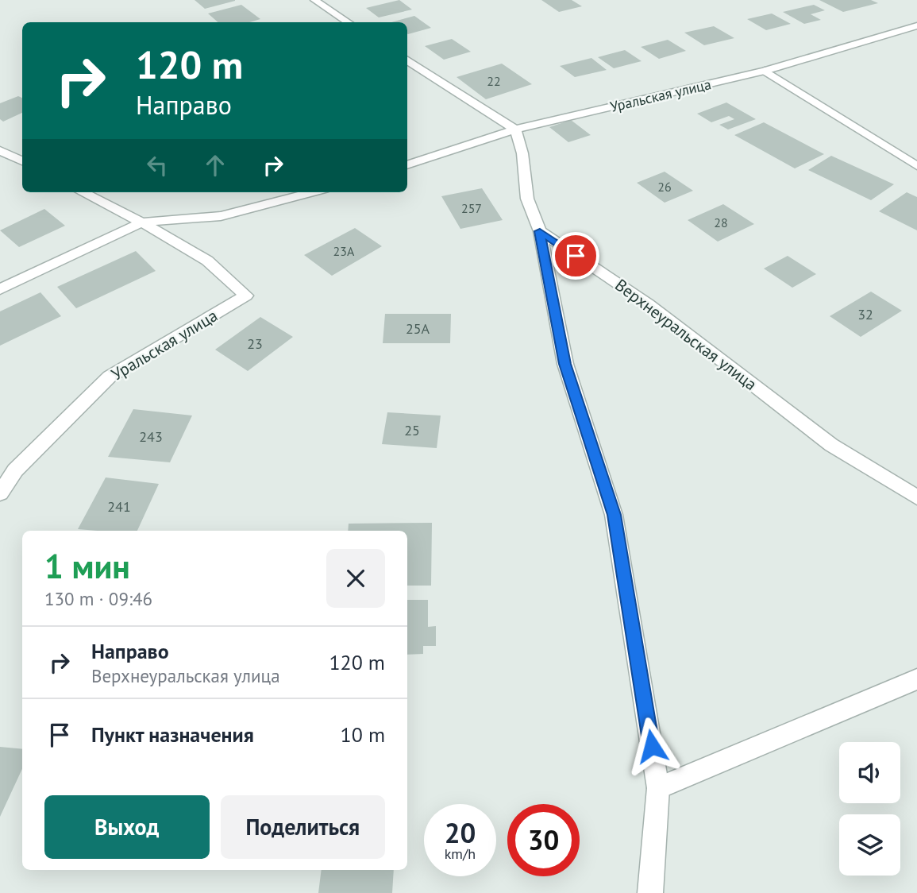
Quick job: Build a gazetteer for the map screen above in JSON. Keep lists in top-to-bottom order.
{
  "streets": {
    "street": ["Уральская улица", "Верхнеуральская улица"]
  },
  "house_numbers": [
    "22",
    "26",
    "257",
    "28",
    "23А",
    "32",
    "25А",
    "23",
    "25",
    "243",
    "241"
  ],
  "page": {
    "turn": ["120 m", "Направо"],
    "heading": ["1 мин", "130 m · 09:46"],
    "list": [
      {
        "name": "Направо",
        "note": "Верхнеуральская улица",
        "value": "120 m"
      },
      {
        "name": "Пункт назначения",
        "value": "10 m"
      }
    ],
    "buttons": ["Выход", "Поделиться"],
    "speed": "20 km/h",
    "limit": "30"
  }
}
